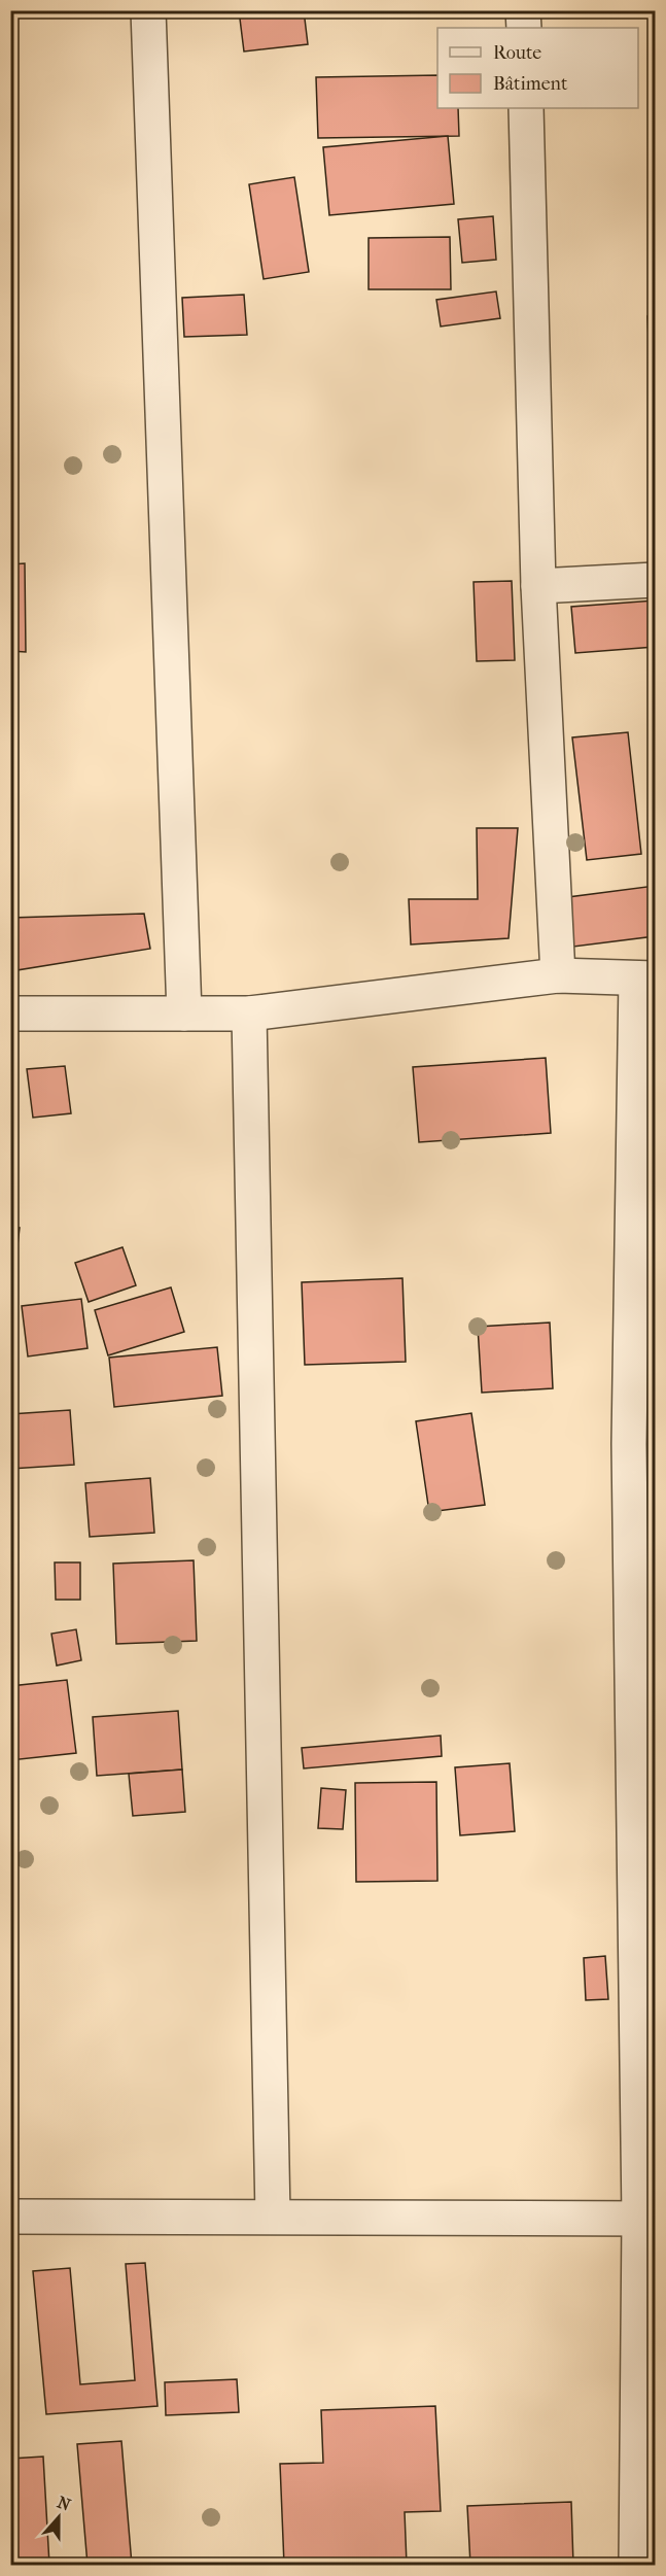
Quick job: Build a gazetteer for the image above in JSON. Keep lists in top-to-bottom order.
{
  "legend": ["Route", "Bâtiment"],
  "north": "top"
}
